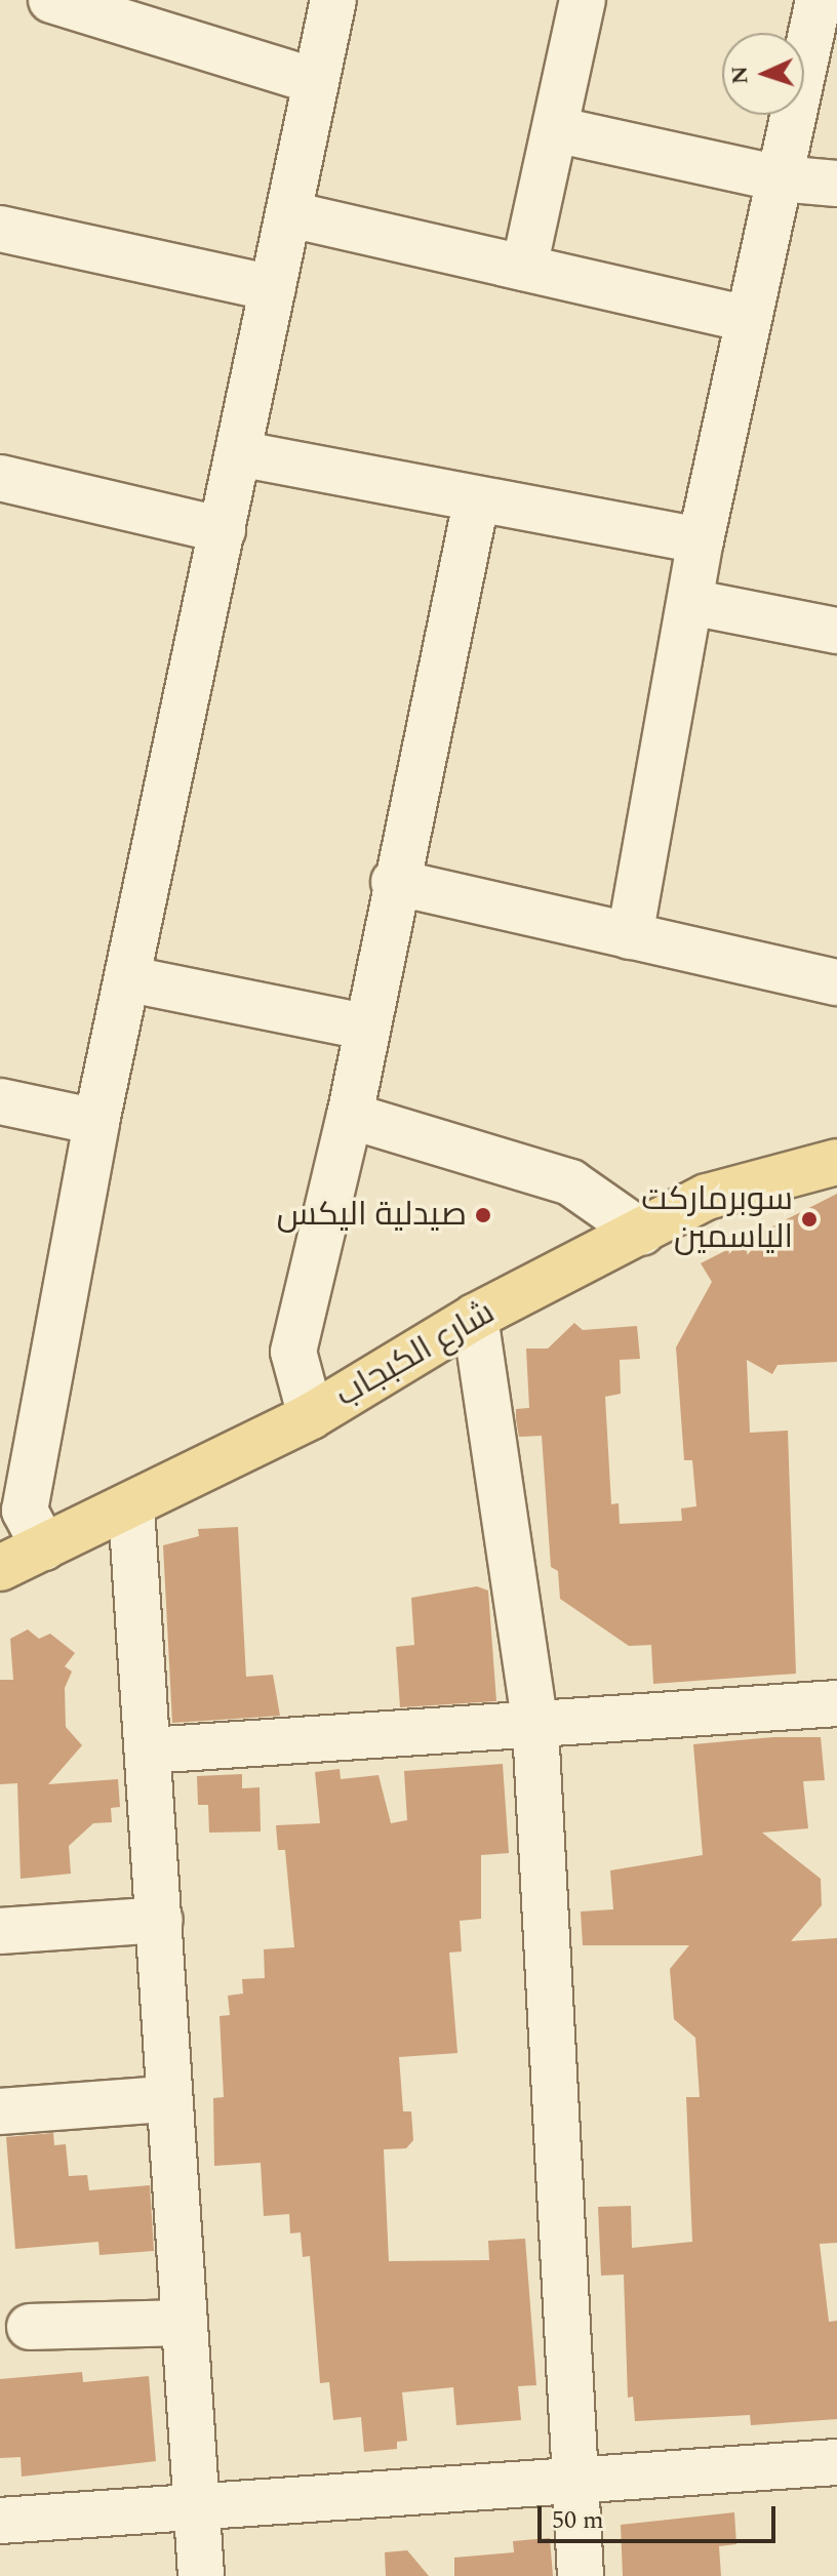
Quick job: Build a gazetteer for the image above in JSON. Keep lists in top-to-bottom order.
{
  "streets": {
    "main road": ["شارع الكبجاب"]
  },
  "places": ["صيدلية اليكس", "سوبرماركت الياسمين"],
  "scale_bar": "50 m",
  "north": "left"
}
